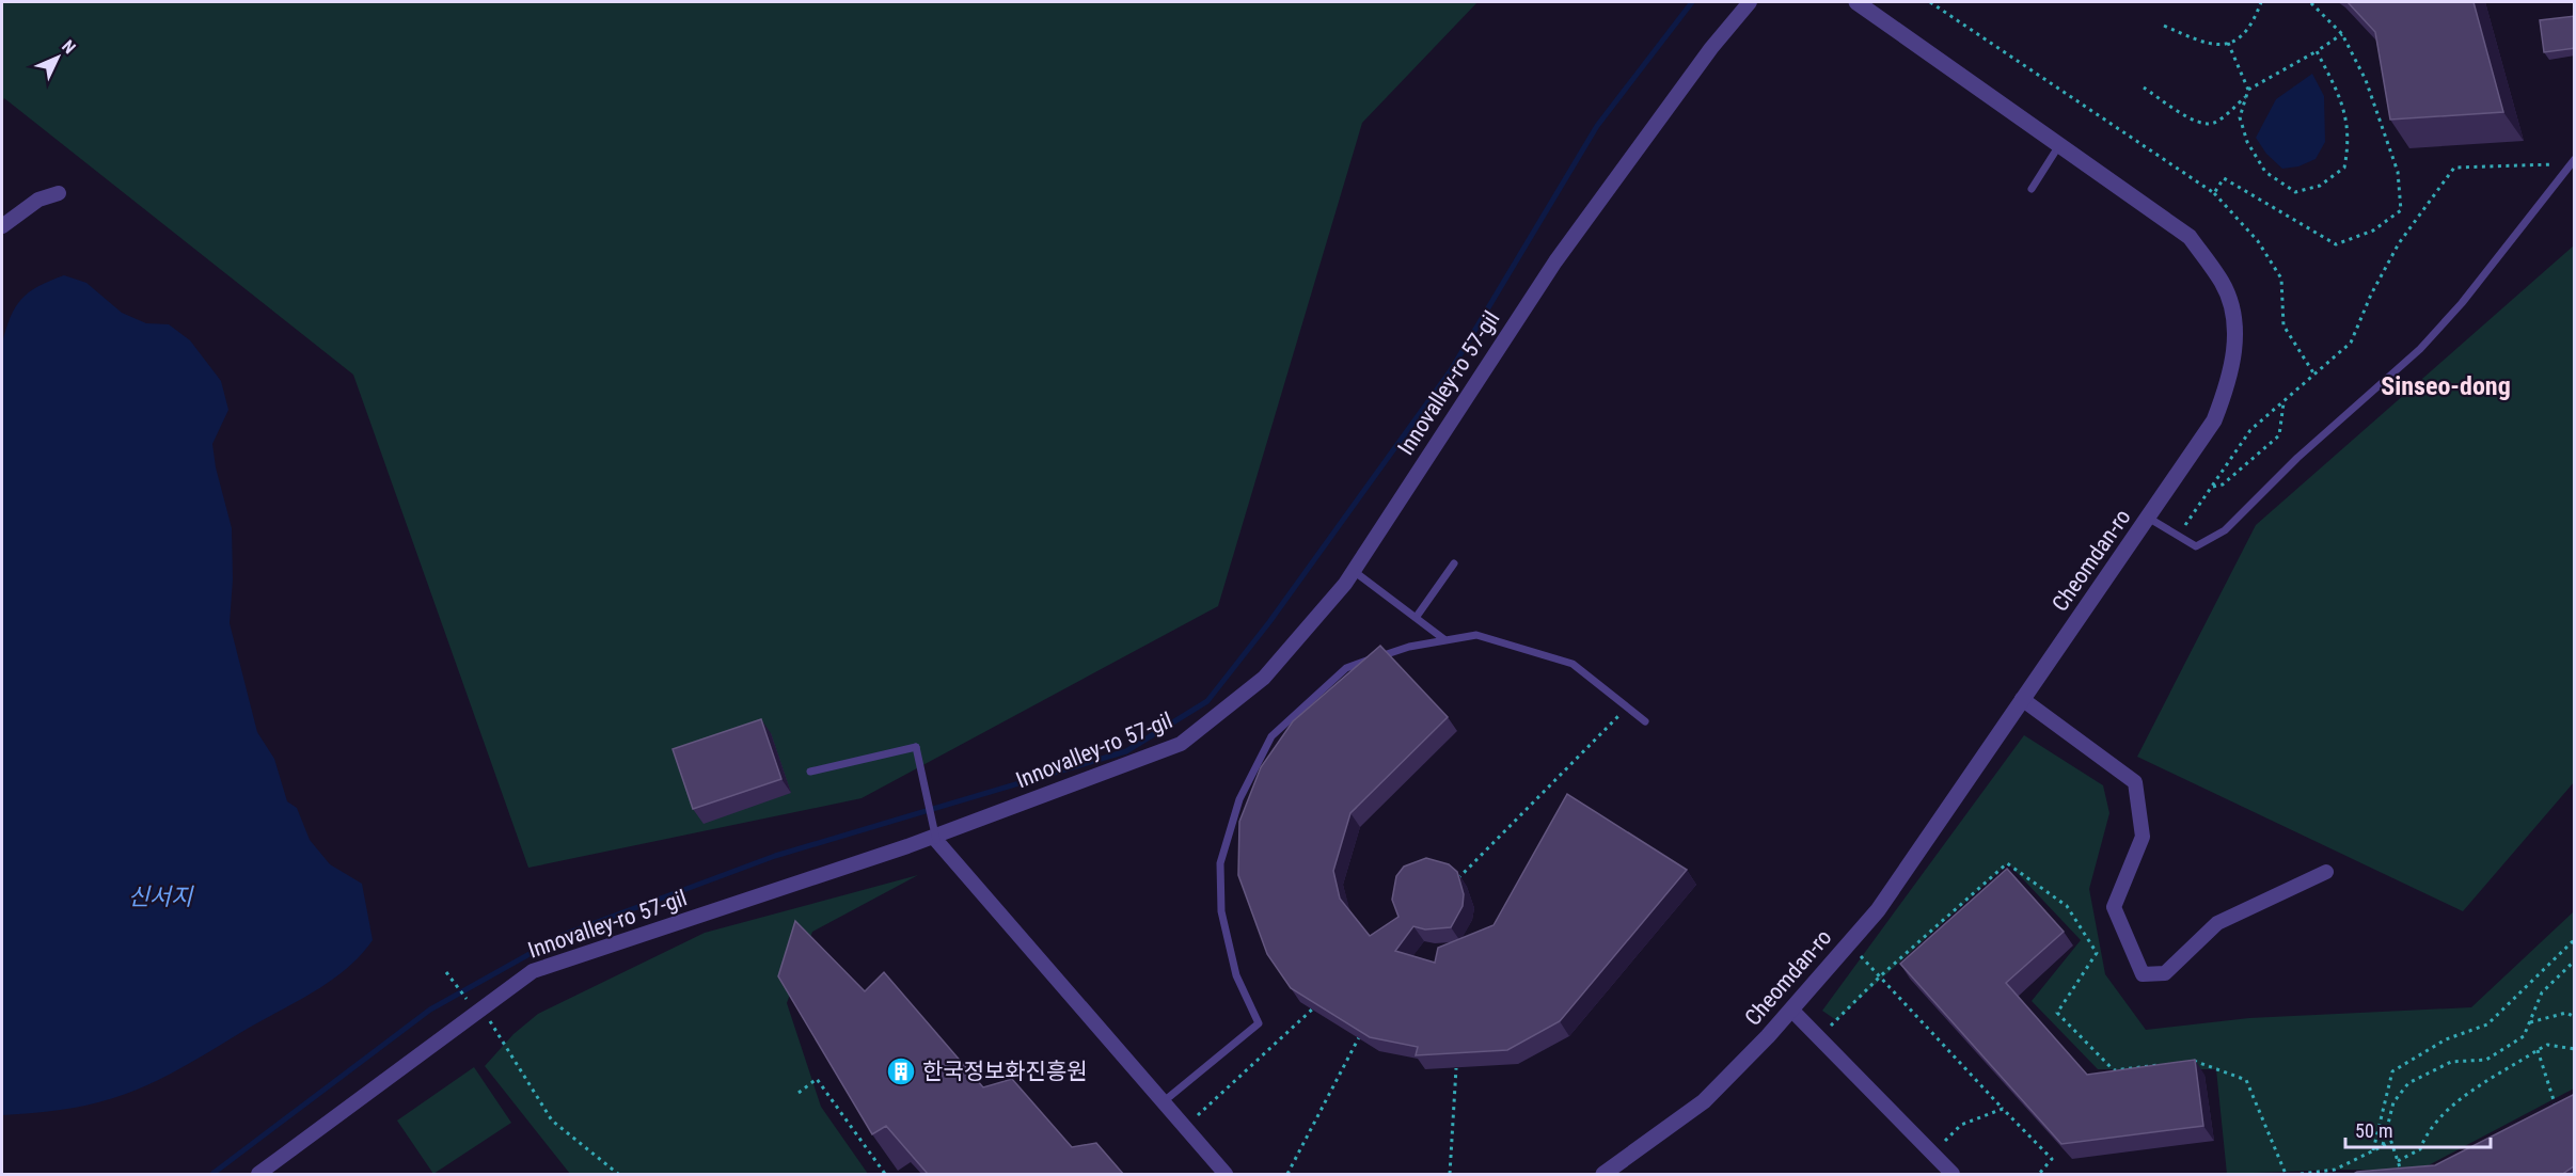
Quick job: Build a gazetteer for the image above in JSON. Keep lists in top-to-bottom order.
{
  "streets": {
    "street": ["Innovalley-ro 57-gil", "Cheomdan-ro"]
  },
  "districts": ["Sinseo-dong"],
  "water": ["신서지"],
  "places": {
    "building": ["한국정보화진흥원"]
  },
  "scale_bar": "50 m",
  "north": "top right"
}
